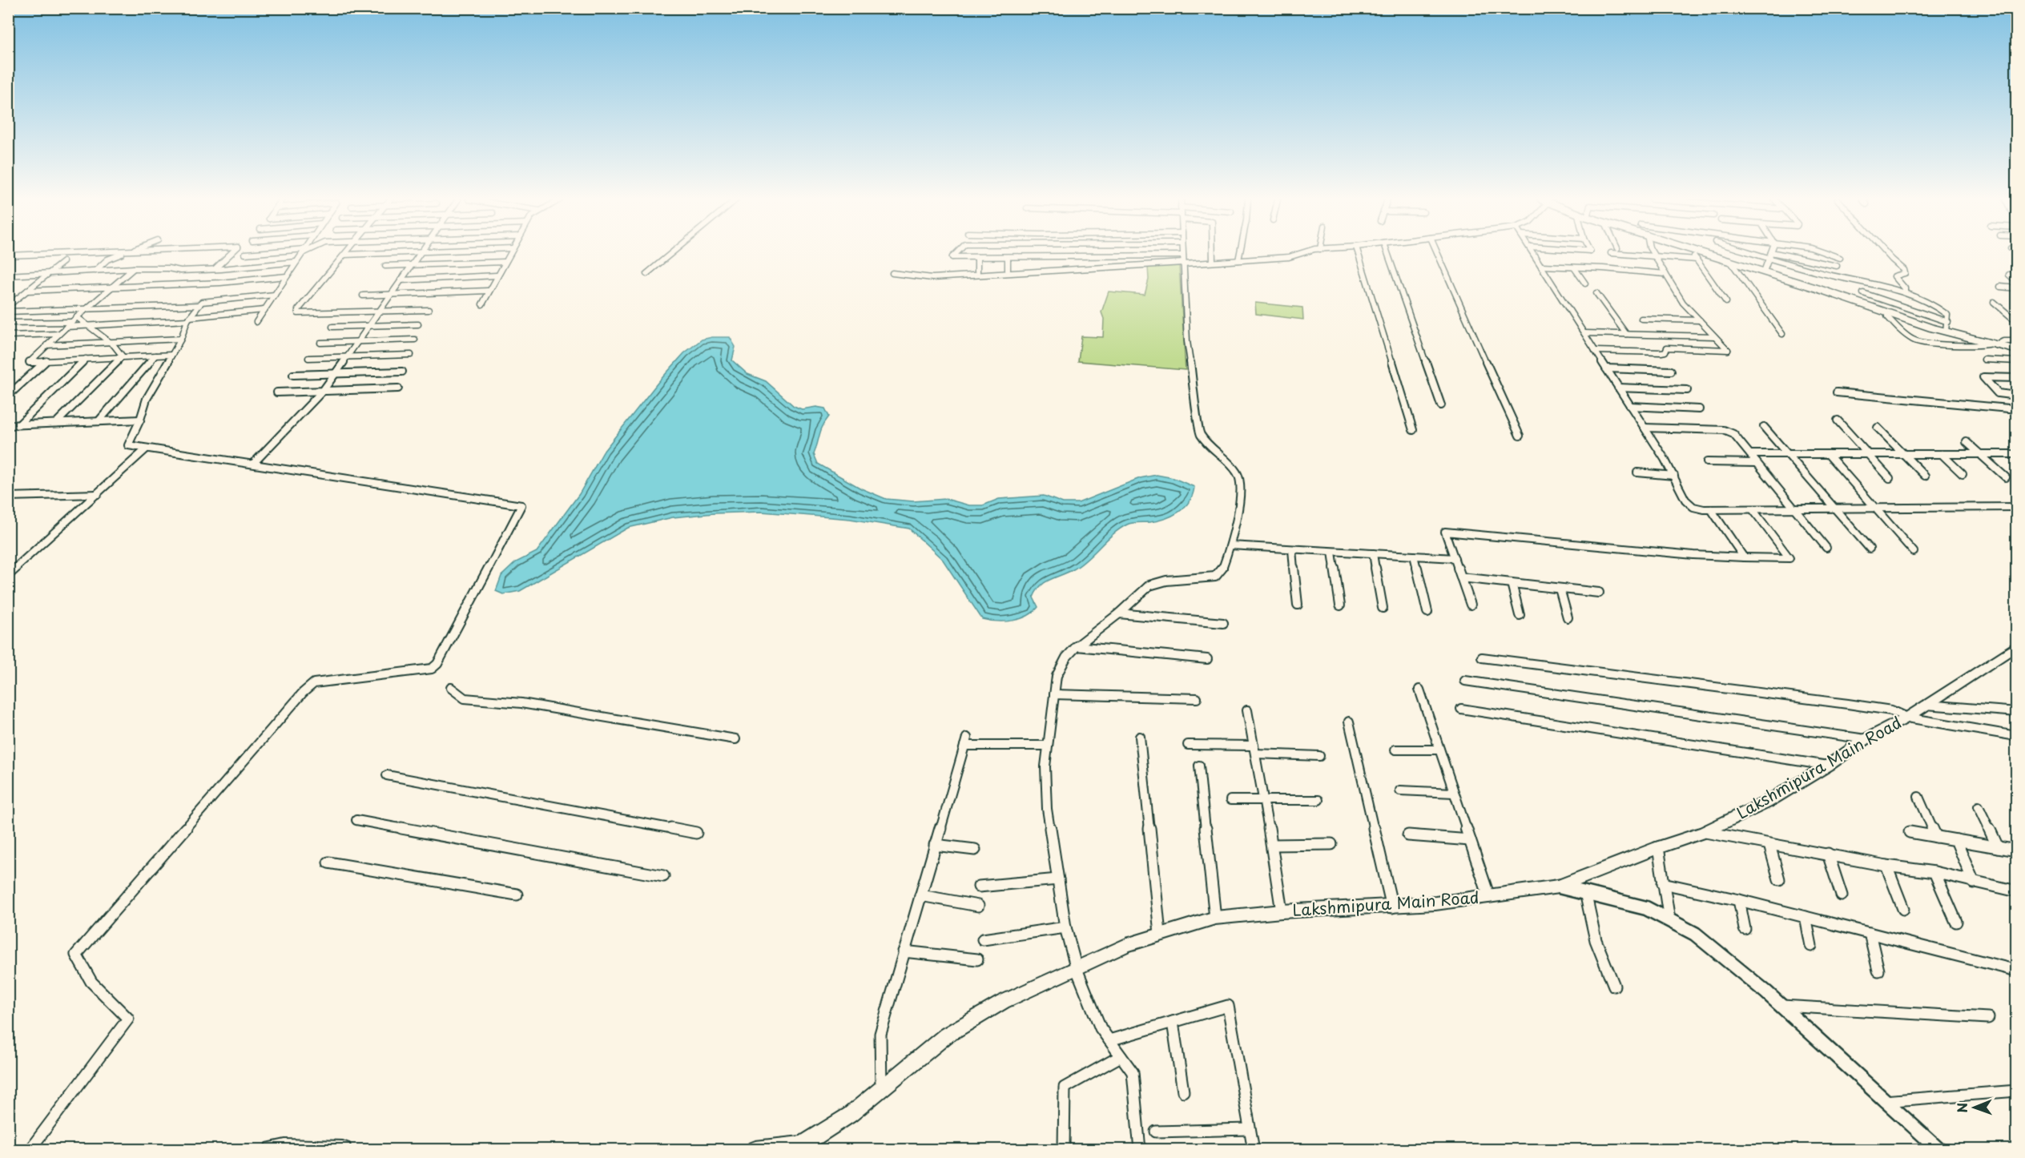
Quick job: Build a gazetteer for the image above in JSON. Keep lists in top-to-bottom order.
{
  "streets": {
    "main road": ["Lakshmipura Main Road"]
  },
  "north": "left"
}
